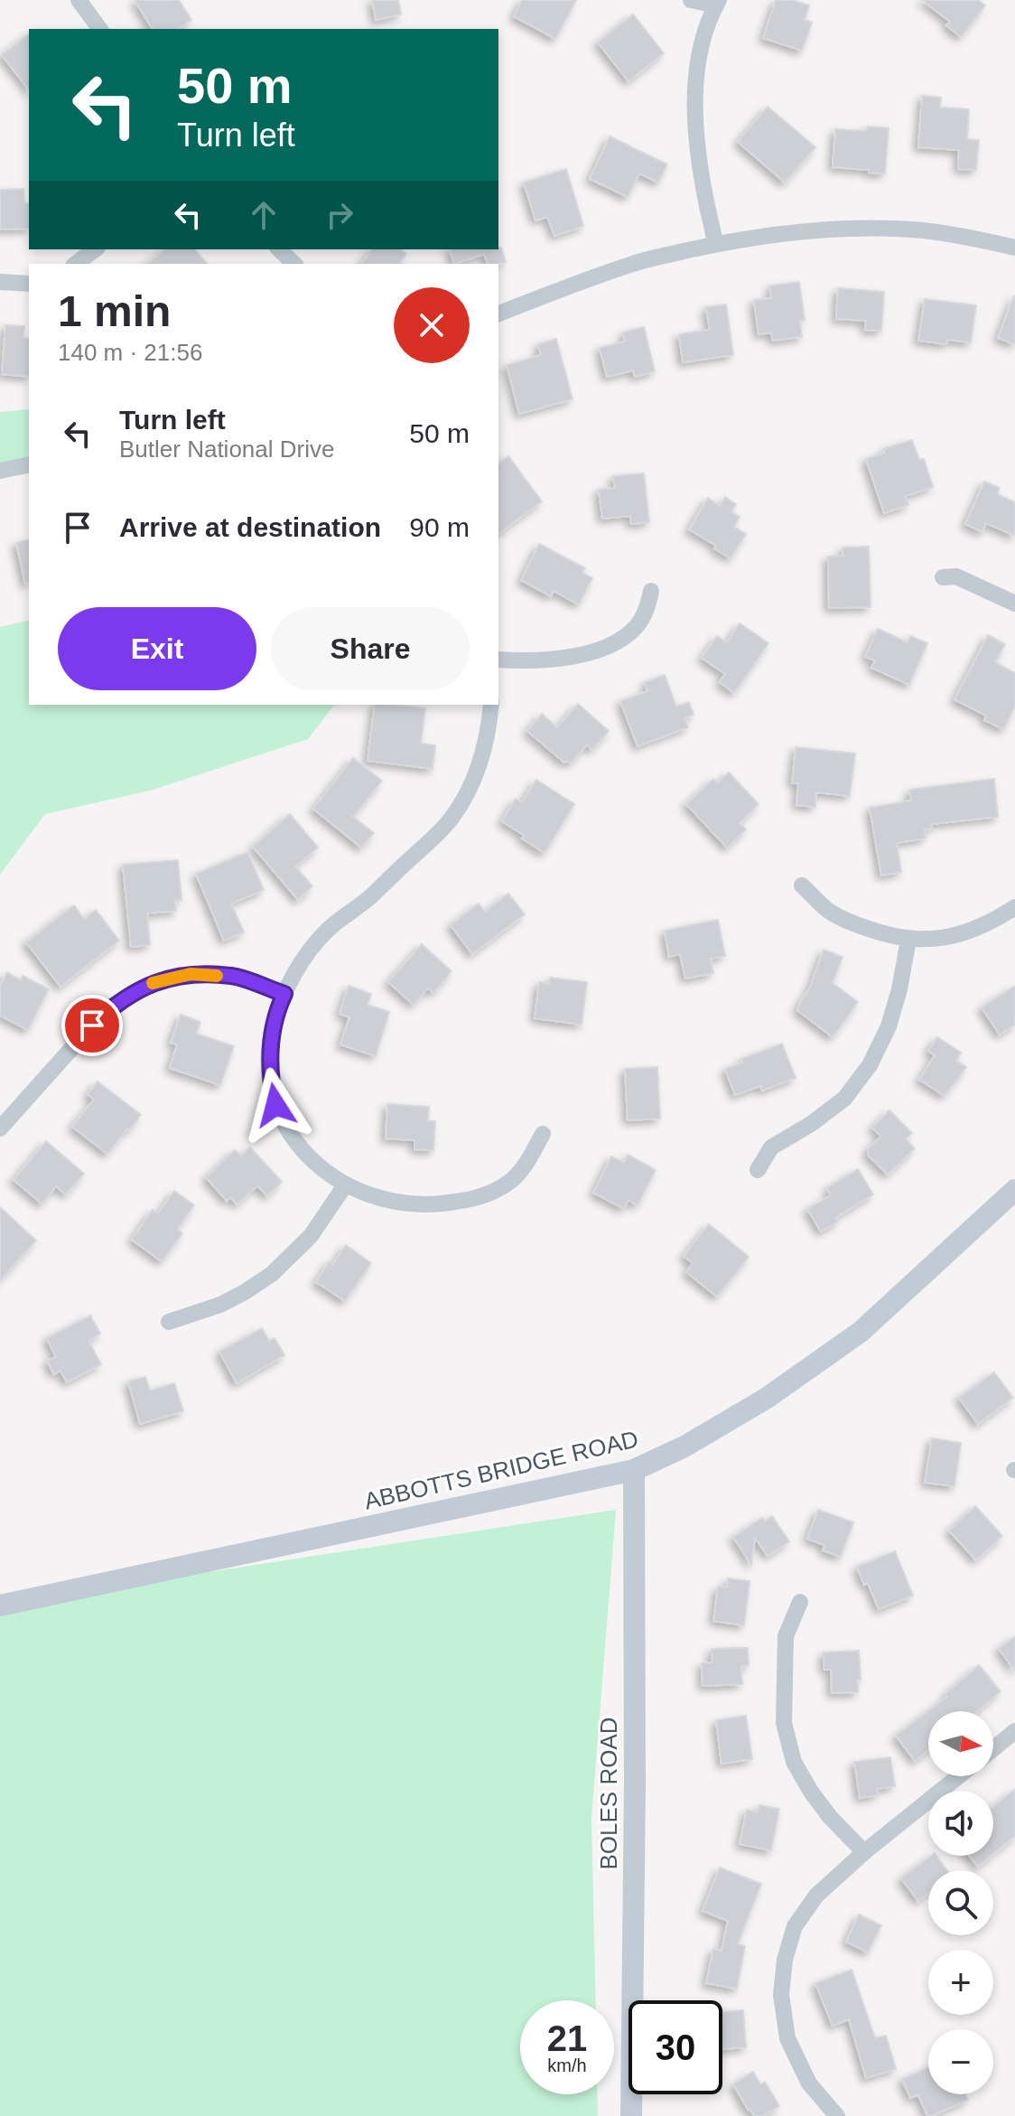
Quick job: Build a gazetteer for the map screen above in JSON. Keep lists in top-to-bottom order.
{
  "streets": {
    "main road": ["ABBOTTS BRIDGE ROAD", "BOLES ROAD"]
  },
  "crossings": [
    ["ABBOTTS BRIDGE ROAD", "BOLES ROAD"]
  ],
  "north": "right",
  "page": {
    "turn": ["50 m", "Turn left"],
    "heading": ["1 min", "140 m · 21:56"],
    "list": [
      {
        "name": "Turn left",
        "note": "Butler National Drive",
        "value": "50 m"
      },
      {
        "name": "Arrive at destination",
        "value": "90 m"
      }
    ],
    "buttons": ["Exit", "Share"],
    "map_buttons": ["+", "−"],
    "speed": "21 km/h",
    "limit": "30"
  }
}
